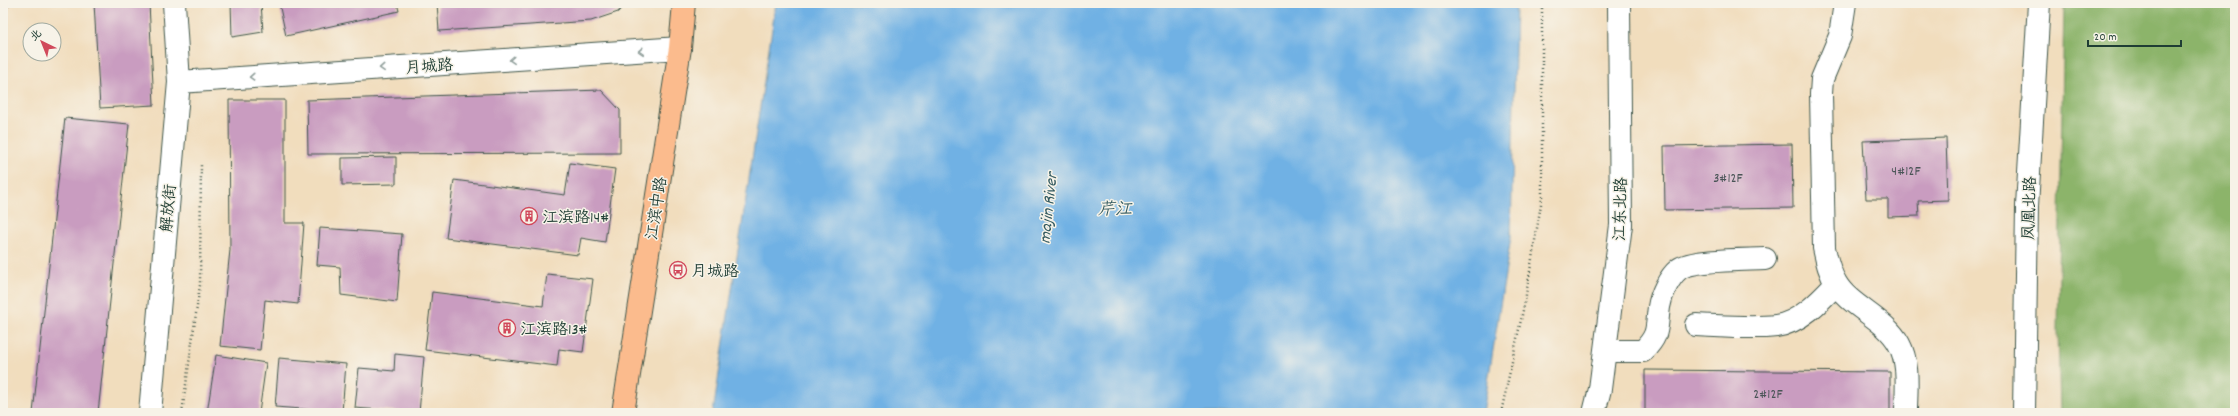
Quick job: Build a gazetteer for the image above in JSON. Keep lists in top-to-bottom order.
{
  "streets": {
    "main road": ["江滨中路"],
    "street": [
      "月城路",
      "解放街",
      "凤凰北路",
      "江东北路"
    ]
  },
  "crossings": [
    ["月城路", "解放街"],
    ["月城路", "江滨中路"]
  ],
  "one_way": ["月城路"],
  "water": ["majin River", "芹江"],
  "places": {
    "building": ["江滨路14#", "江滨路13#"],
    "bus stop": ["月城路"]
  },
  "house_numbers": ["4#12F", "3#12F", "2#12F"],
  "scale_bar": "20 m",
  "north": "top left"
}
